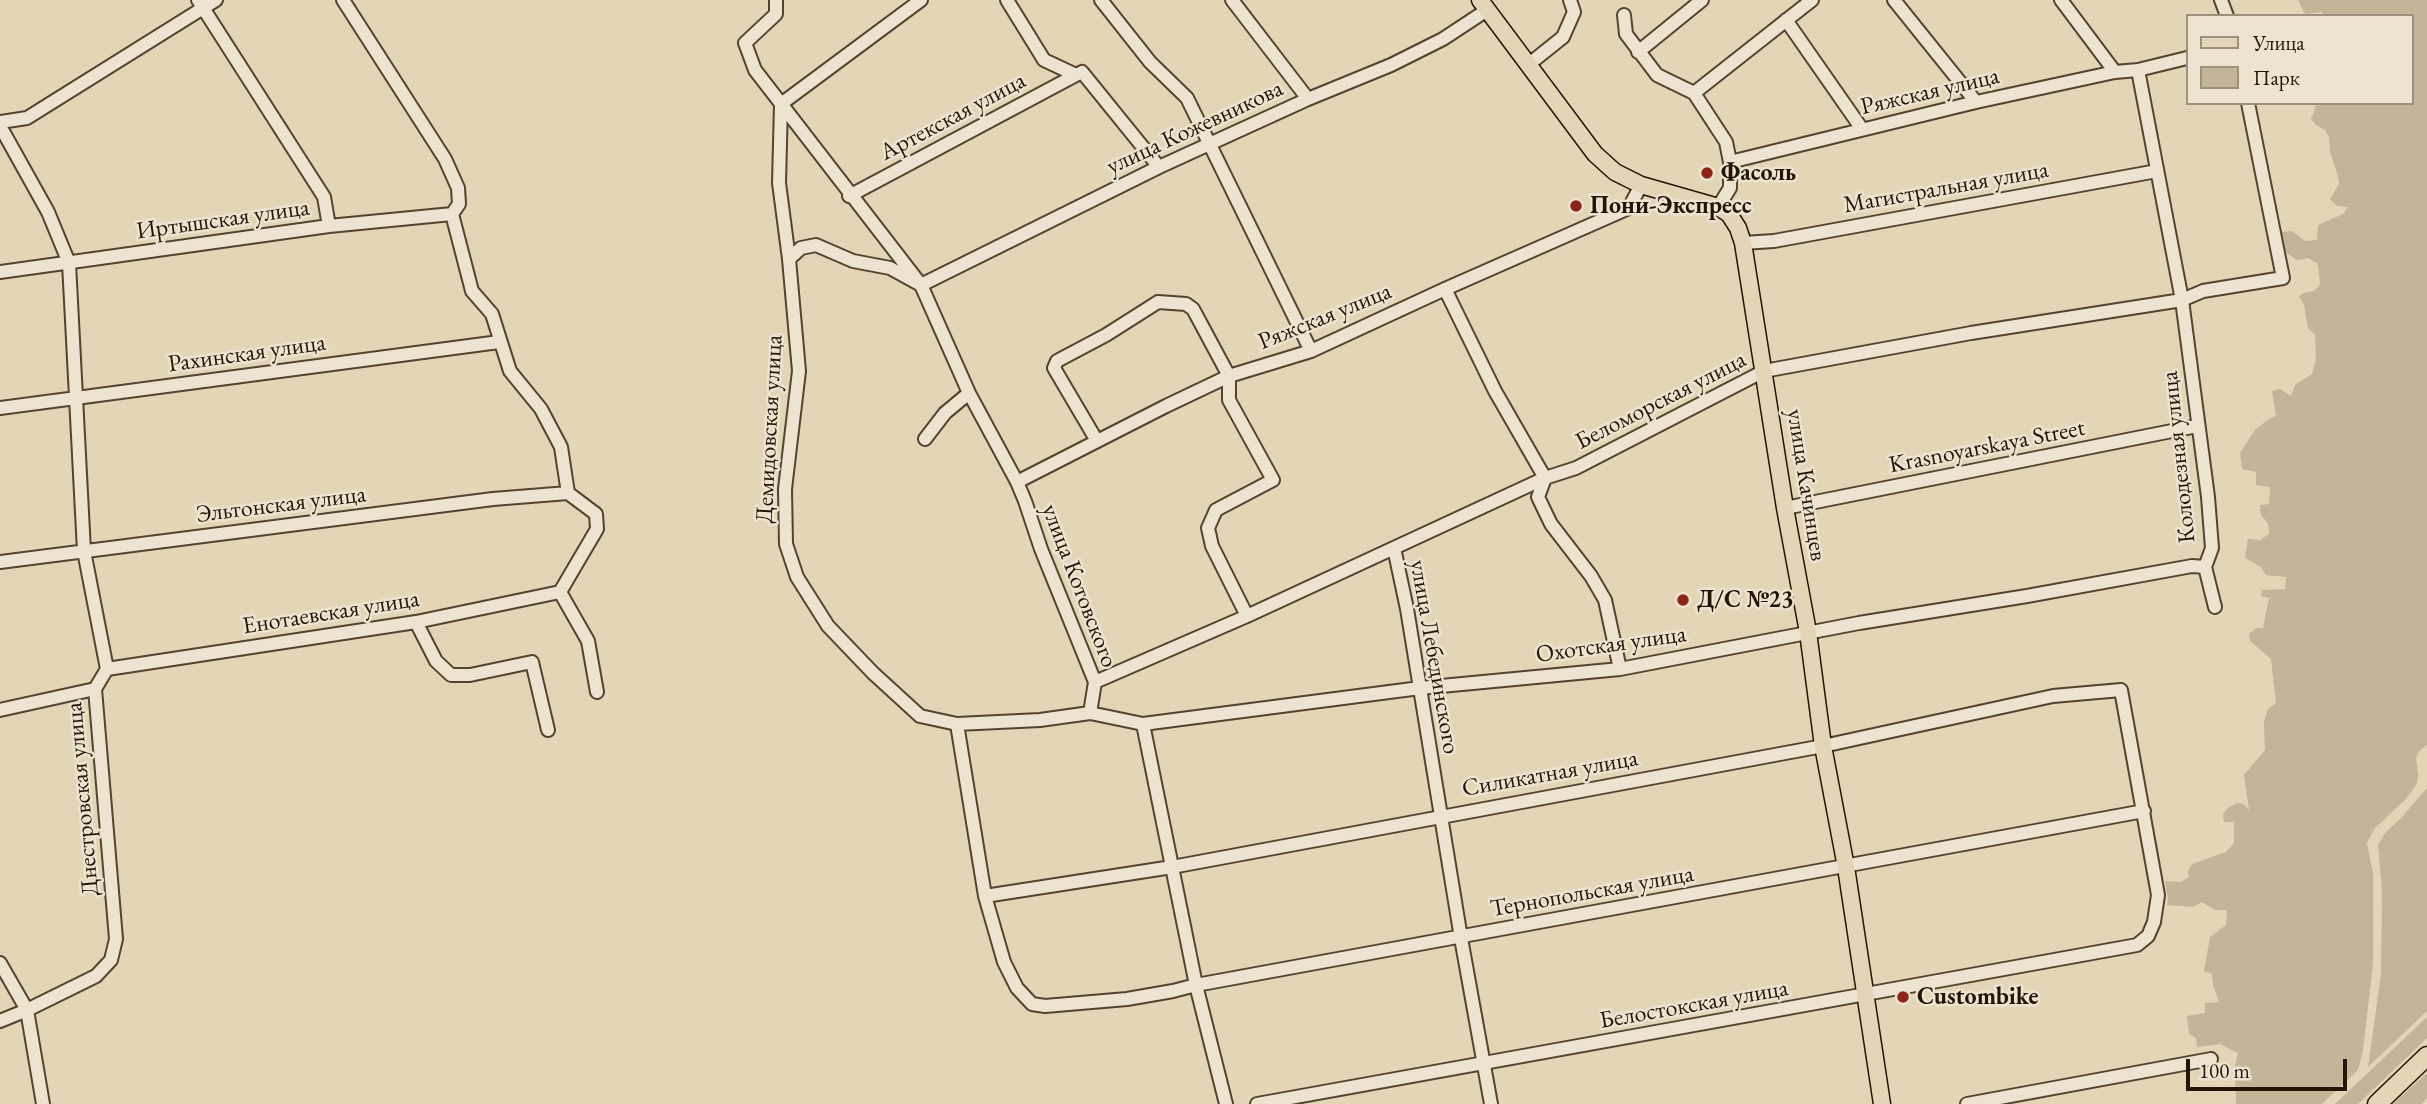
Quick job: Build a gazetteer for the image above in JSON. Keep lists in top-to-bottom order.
{
  "streets": {
    "main road": ["улица Качинцев"],
    "street": [
      "Ряжская улица",
      "Артекская улица",
      "улица Кожевникова",
      "Магистральная улица",
      "Иртышская улица",
      "Рахинская улица",
      "Беломорская улица",
      "Демидовская улица",
      "Krasnoyarskaya Street",
      "Колодезная улица",
      "Эльтонская улица",
      "улица Котовского",
      "Енотаевская улица",
      "Охотская улица",
      "улица Лебединского",
      "Силикатная улица",
      "Днестровская улица",
      "Тернопольская улица",
      "Белостокская улица"
    ]
  },
  "crossings": [
    ["Ряжская улица", "Колодезная улица"],
    ["Ряжская улица", "улица Котовского"],
    ["Артекская улица", "улица Котовского"],
    ["улица Кожевникова", "улица Котовского"],
    ["Магистральная улица", "Колодезная улица"],
    ["Магистральная улица", "улица Качинцев"],
    ["Иртышская улица", "Днестровская улица"],
    ["Рахинская улица", "Днестровская улица"],
    ["Беломорская улица", "Колодезная улица"],
    ["Беломорская улица", "улица Качинцев"],
    ["Беломорская улица", "улица Котовского"],
    ["Беломорская улица", "улица Лебединского"],
    ["Демидовская улица", "улица Котовского"],
    ["Krasnoyarskaya Street", "Колодезная улица"],
    ["Krasnoyarskaya Street", "улица Качинцев"],
    ["Колодезная улица", "Охотская улица"],
    ["улица Качинцев", "Охотская улица"],
    ["улица Качинцев", "Силикатная улица"],
    ["улица Качинцев", "Тернопольская улица"],
    ["улица Качинцев", "Белостокская улица"],
    ["Эльтонская улица", "Днестровская улица"],
    ["Енотаевская улица", "Днестровская улица"],
    ["Охотская улица", "улица Лебединского"],
    ["улица Лебединского", "Силикатная улица"],
    ["улица Лебединского", "Тернопольская улица"],
    ["улица Лебединского", "Белостокская улица"],
    ["Силикатная улица", "Тернопольская улица"],
    ["Силикатная улица", "Белостокская улица"],
    ["Тернопольская улица", "Белостокская улица"]
  ],
  "places": [
    "Фасоль",
    "Пони-Экспресс",
    "Д/С №23",
    "Custombike"
  ],
  "legend": ["Улица", "Парк"],
  "scale_bar": "100 m"
}
